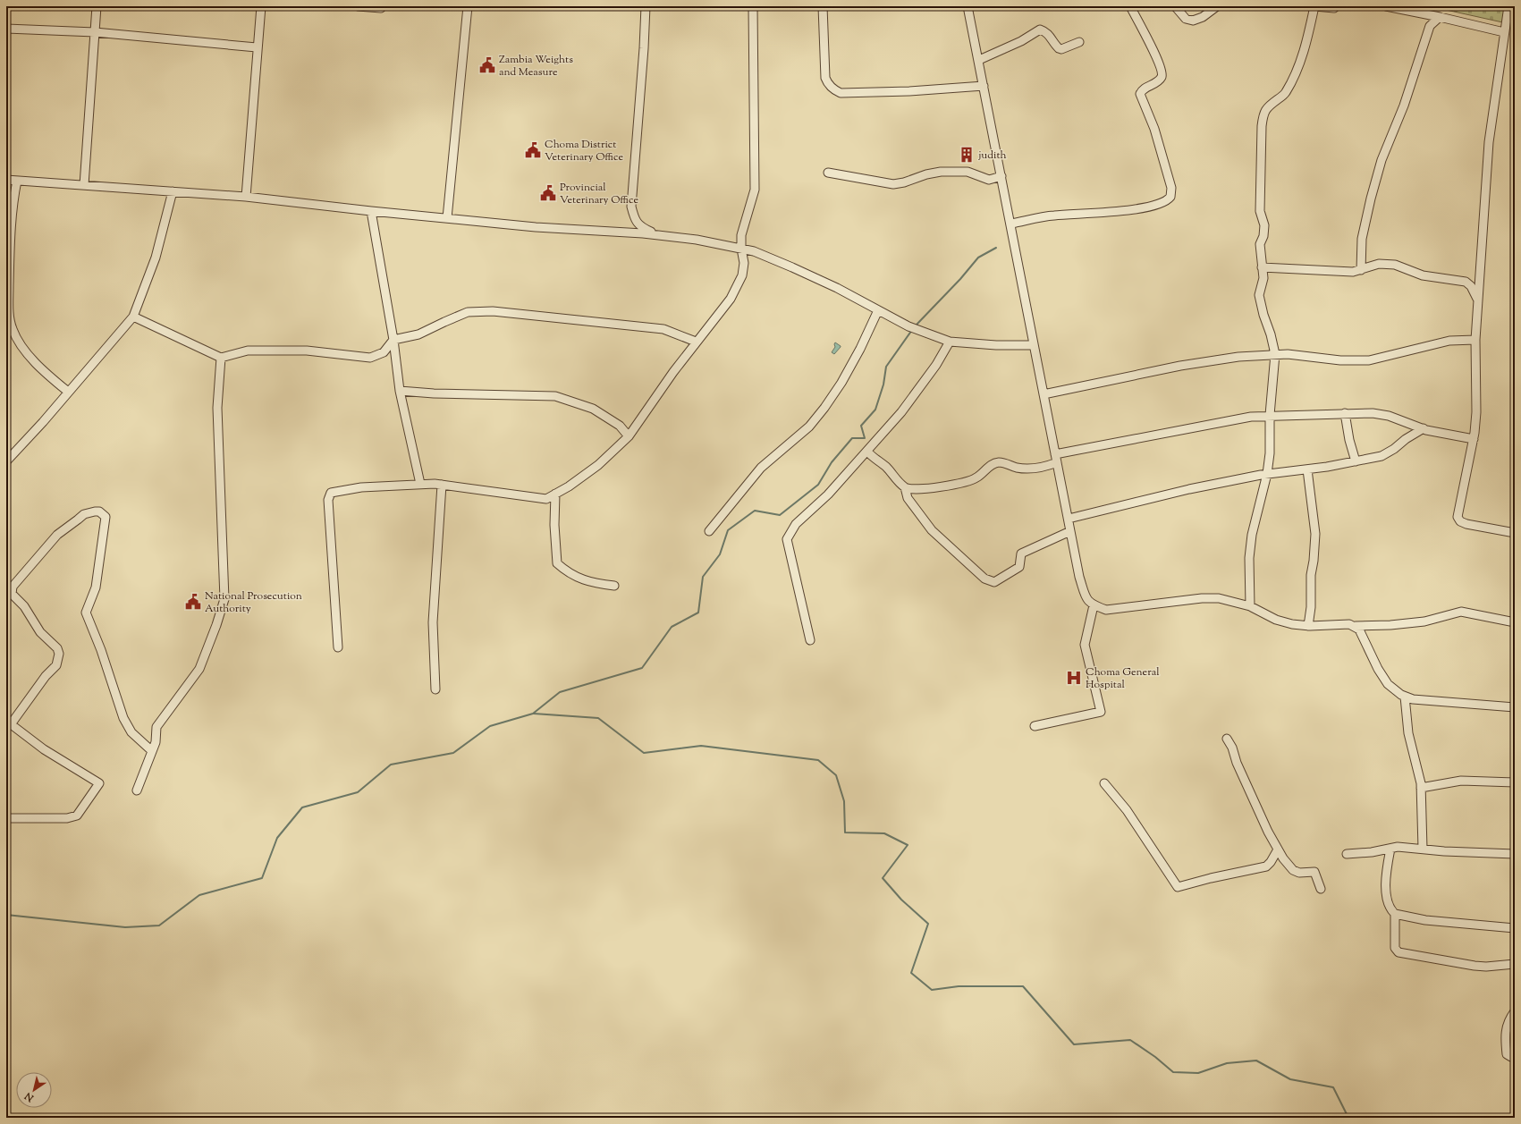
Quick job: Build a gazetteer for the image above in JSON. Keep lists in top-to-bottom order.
{
  "places": {
    "public building": [
      "Zambia Weights and Measure",
      "Choma District Veterinary Office",
      "Provincial Veterinary Office",
      "National Prosecution Authority"
    ],
    "building": ["judith"],
    "hospital": ["Choma General Hospital"]
  },
  "north": "bottom left"
}
